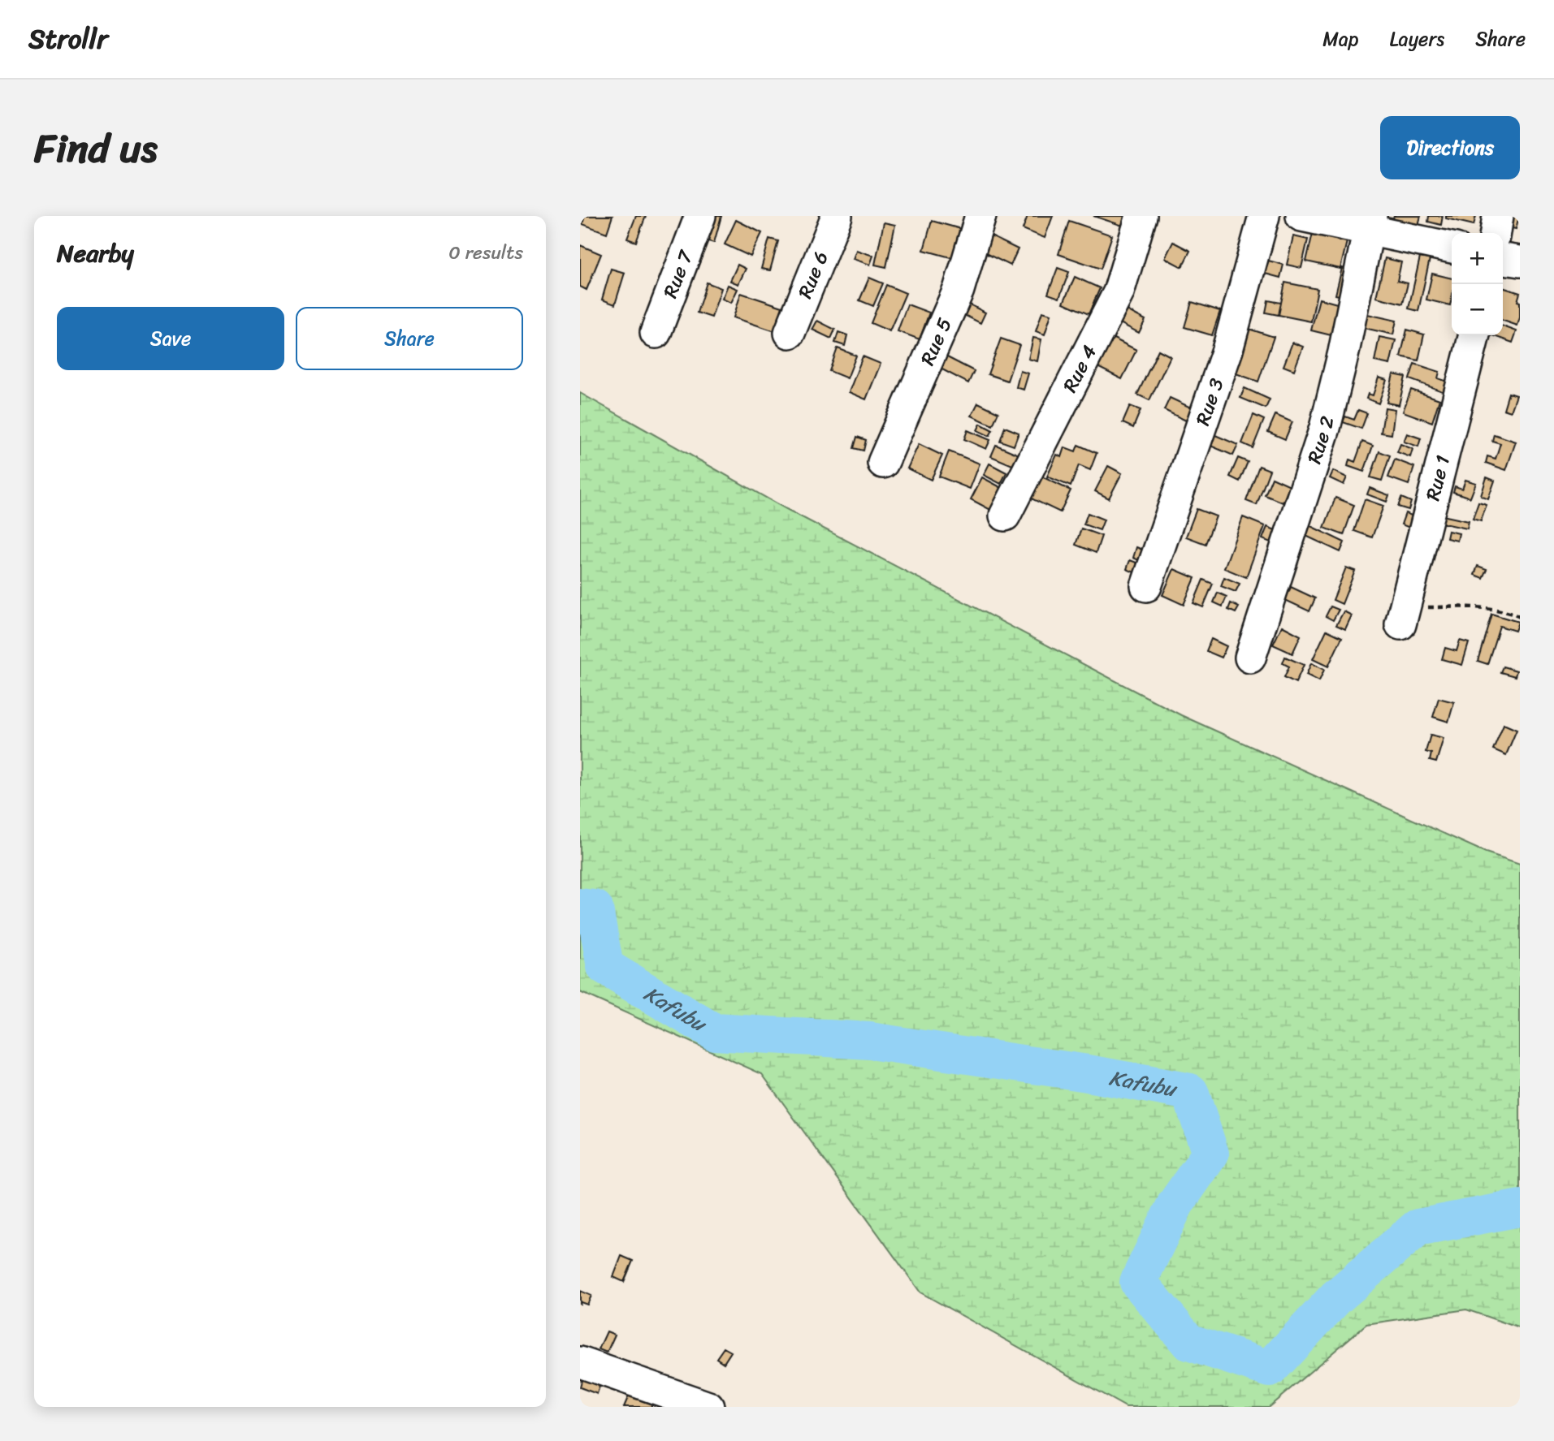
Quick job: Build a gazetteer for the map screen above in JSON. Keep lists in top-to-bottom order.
{
  "streets": {
    "street": [
      "Rue 7",
      "Rue 6",
      "Rue 5",
      "Rue 4",
      "Rue 3",
      "Rue 2",
      "Rue 1"
    ]
  },
  "water": ["Kafubu"],
  "page": {
    "header": "Strollr",
    "nav": ["Map", "Layers", "Share"],
    "title": "Find us",
    "buttons": [
      "Directions",
      ["Save", "Share"]
    ],
    "heading": ["Nearby", "0 results"],
    "map_buttons": ["+", "−"]
  }
}
